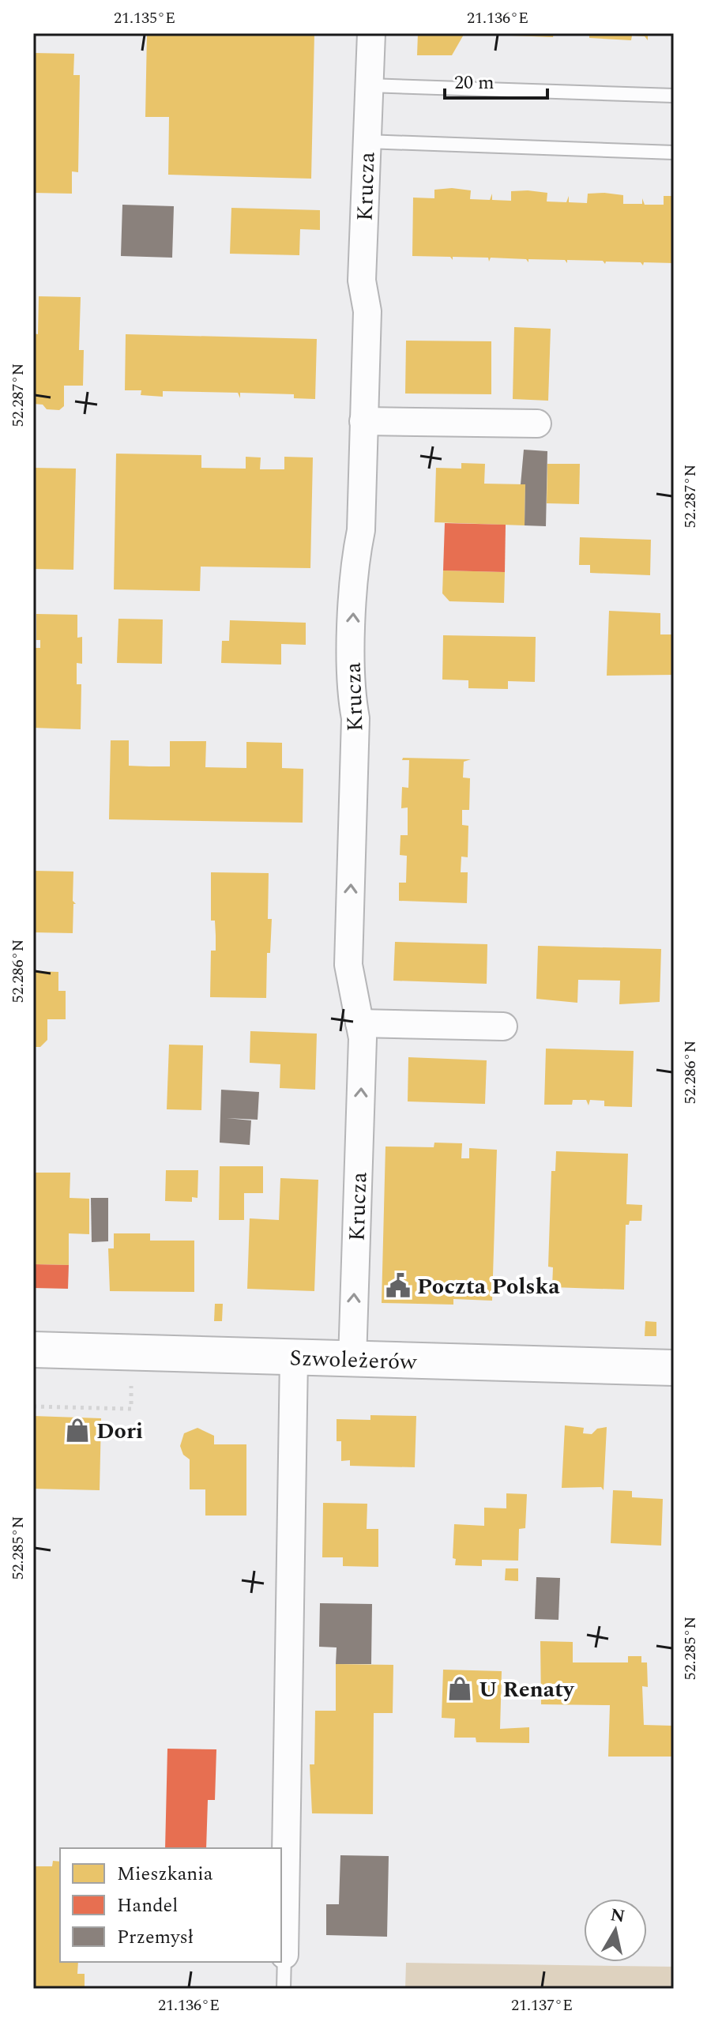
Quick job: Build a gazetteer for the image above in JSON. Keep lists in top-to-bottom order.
{
  "streets": {
    "street": ["Krucza", "Szwoleżerów"]
  },
  "crossings": [
    ["Krucza", "Szwoleżerów"]
  ],
  "one_way": ["Krucza"],
  "places": {
    "public building": ["Poczta Polska"],
    "shop": ["Dori", "U Renaty"]
  },
  "legend": ["Mieszkania", "Handel", "Przemysł"],
  "scale_bar": "20 m",
  "north": "top",
  "coordinates": [
    "21.135°E",
    "21.136°E",
    "52.287°N",
    "52.286°N",
    "52.285°N",
    "21.137°E"
  ]
}
